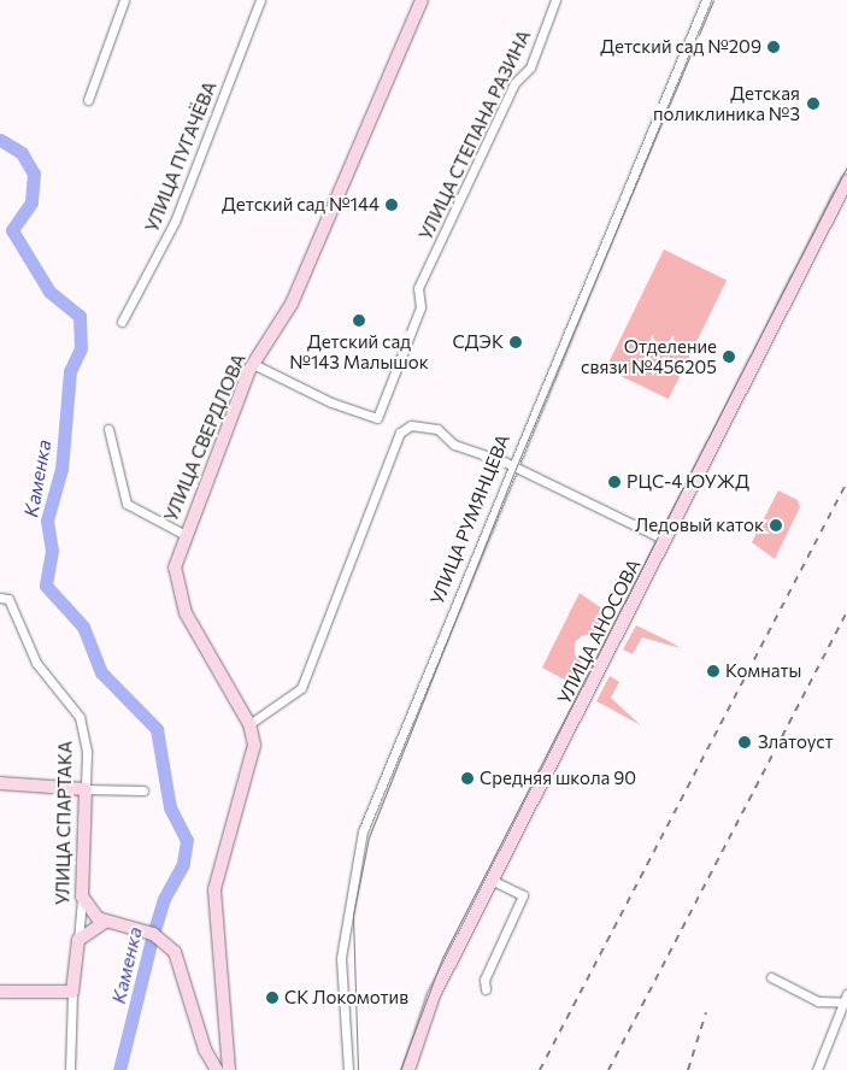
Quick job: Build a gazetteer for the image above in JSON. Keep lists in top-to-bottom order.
{
  "streets": {
    "street": [
      "УЛИЦА СТЕПАНА РАЗИНА",
      "УЛИЦА ПУГАЧЁВА",
      "УЛИЦА СВЕРДЛОВА",
      "УЛИЦА РУМЯНЦЕВА",
      "УЛИЦА АНОСОВА",
      "УЛИЦА СПАРТАКА"
    ]
  },
  "crossings": [
    ["УЛИЦА СТЕПАНА РАЗИНА", "УЛИЦА СВЕРДЛОВА"]
  ],
  "water": ["Каменка"],
  "places": [
    "Детский сад №209",
    "Детская поликлиника №3",
    "Детский сад №144",
    "Детский сад №143 Малышок",
    "СДЭК",
    "Отделение связи №456205",
    "РЦС-4 ЮУЖД",
    "Ледовый каток",
    "Комнаты",
    "Златоуст",
    "Средняя школа 90",
    "СК Локомотив"
  ]
}
